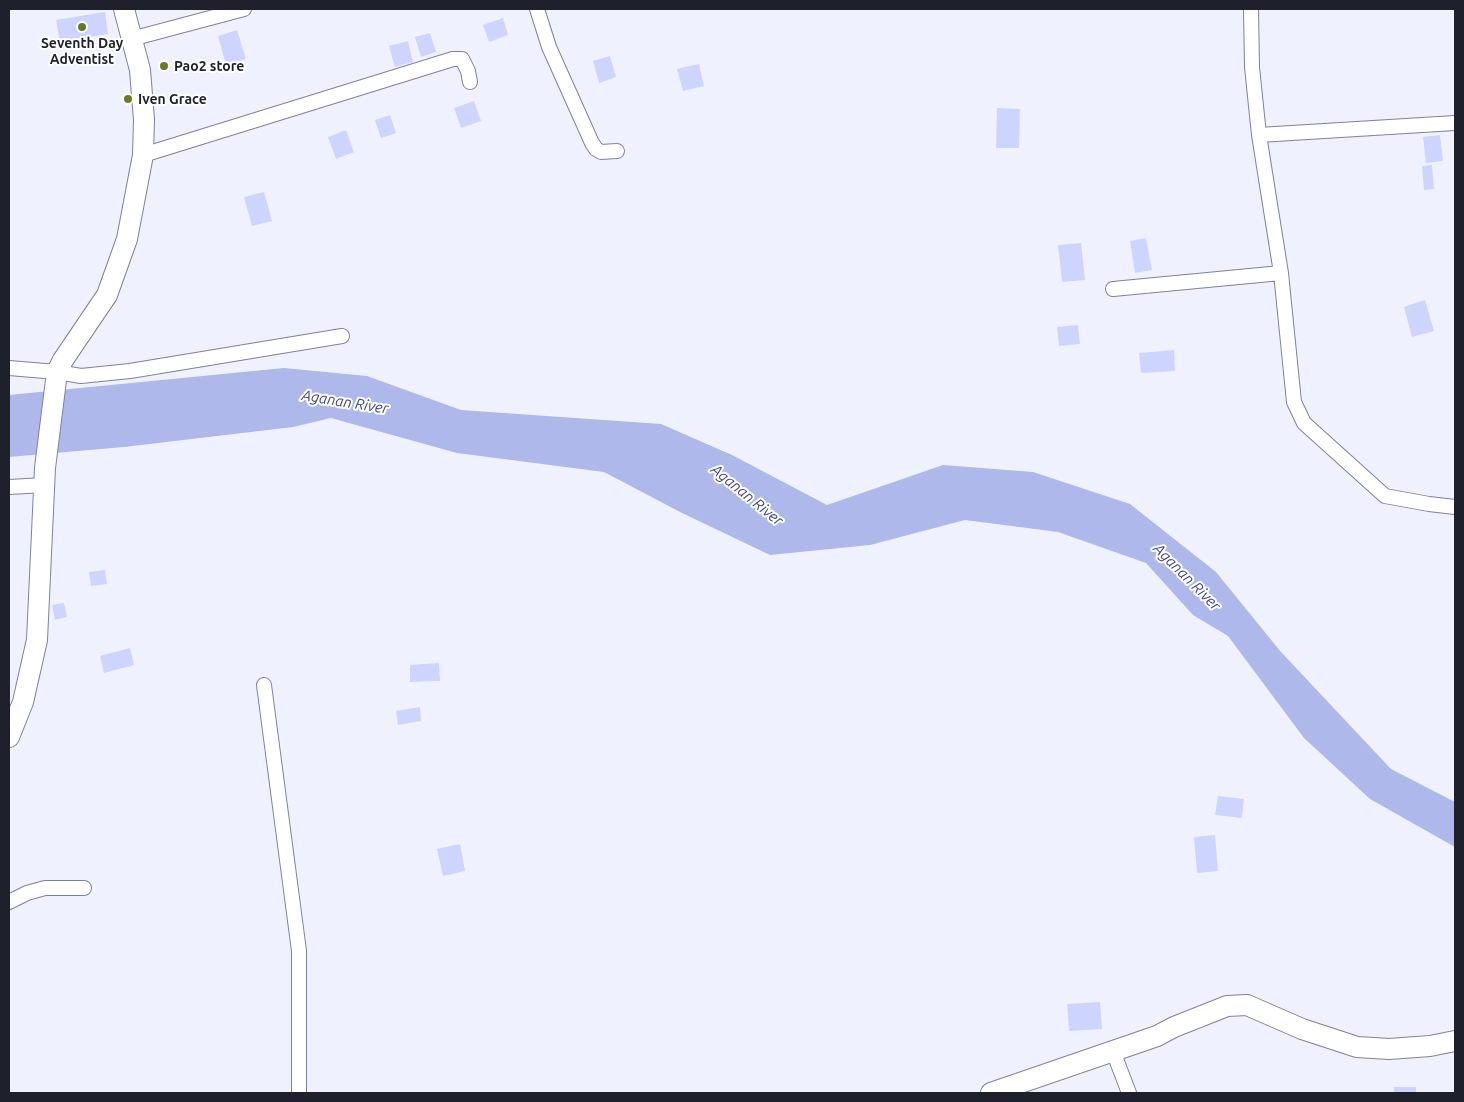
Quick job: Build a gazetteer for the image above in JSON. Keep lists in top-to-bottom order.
{
  "water": ["Aganan River"],
  "places": ["Seventh Day Adventist", "Pao2 store", "Iven Grace"]
}
